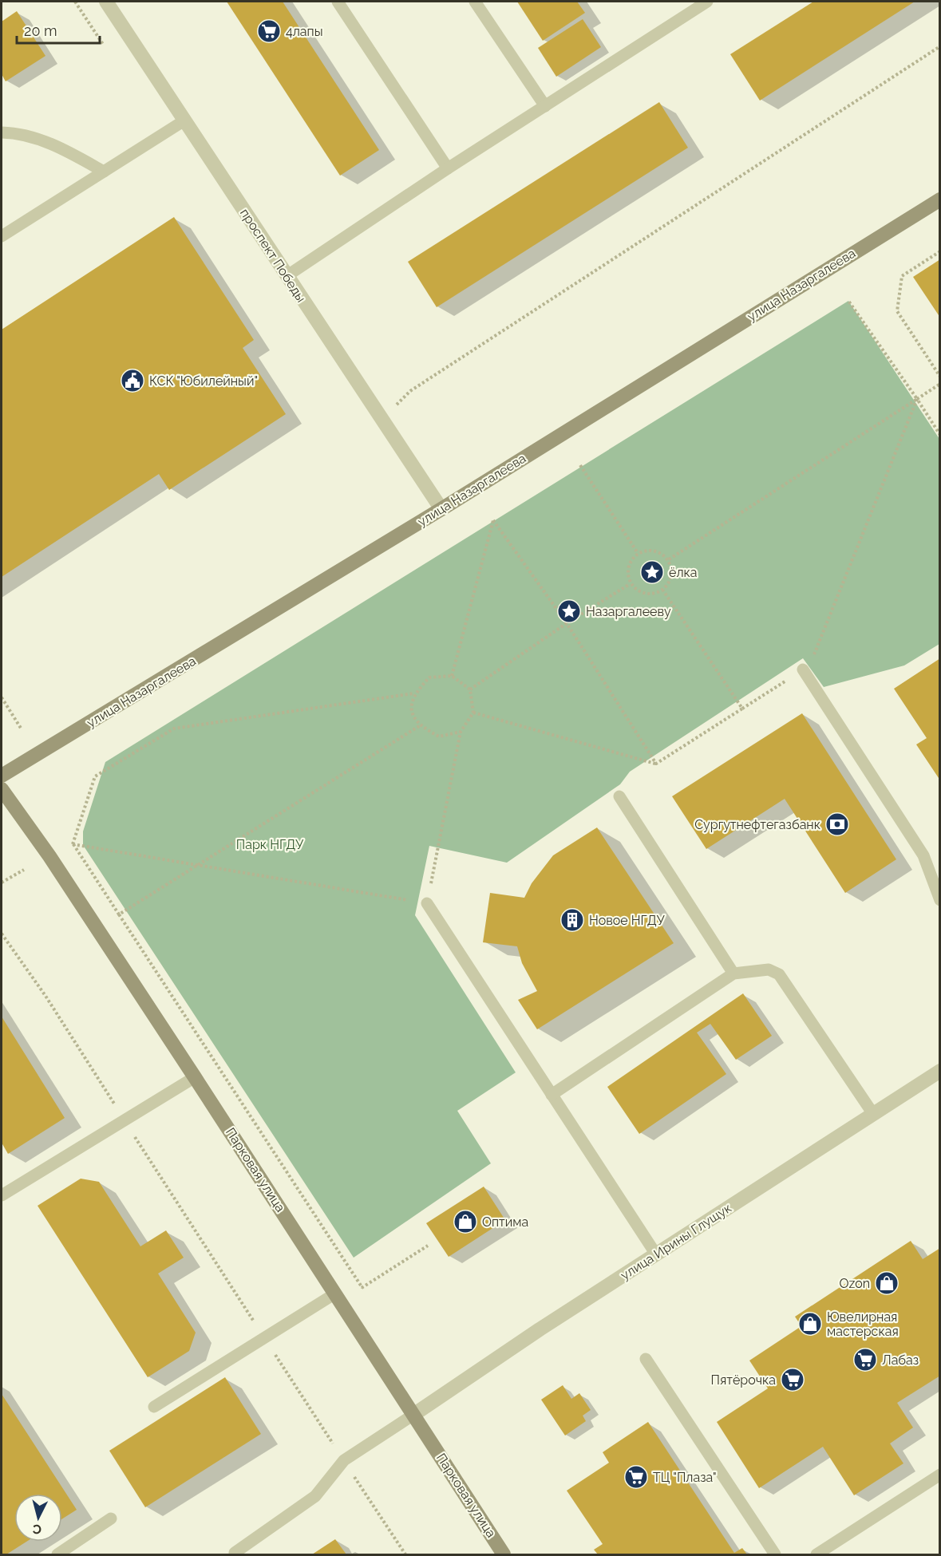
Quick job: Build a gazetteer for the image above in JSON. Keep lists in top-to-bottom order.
{
  "streets": {
    "main road": ["улица Назаргалеева", "Парковая улица"],
    "street": ["проспект Победы", "улица Ирины Глущук"]
  },
  "crossings": [
    ["проспект Победы", "улица Назаргалеева"],
    ["Парковая улица", "улица Ирины Глущук"]
  ],
  "parks": ["Парк НГДУ"],
  "places": {
    "supermarket": [
      "4лапы",
      "Лабаз",
      "Пятёрочка",
      "ТЦ \"Плаза\""
    ],
    "public building": ["КСК \"Юбилейный\""],
    "place": ["ёлка", "Назаргалееву"],
    "bank": ["Сургутнефтегазбанк"],
    "building": ["Новое НГДУ"],
    "shop": ["Оптима", "Ozon", "Ювелирная мастерская"]
  },
  "scale_bar": "20 m",
  "north": "bottom"
}
